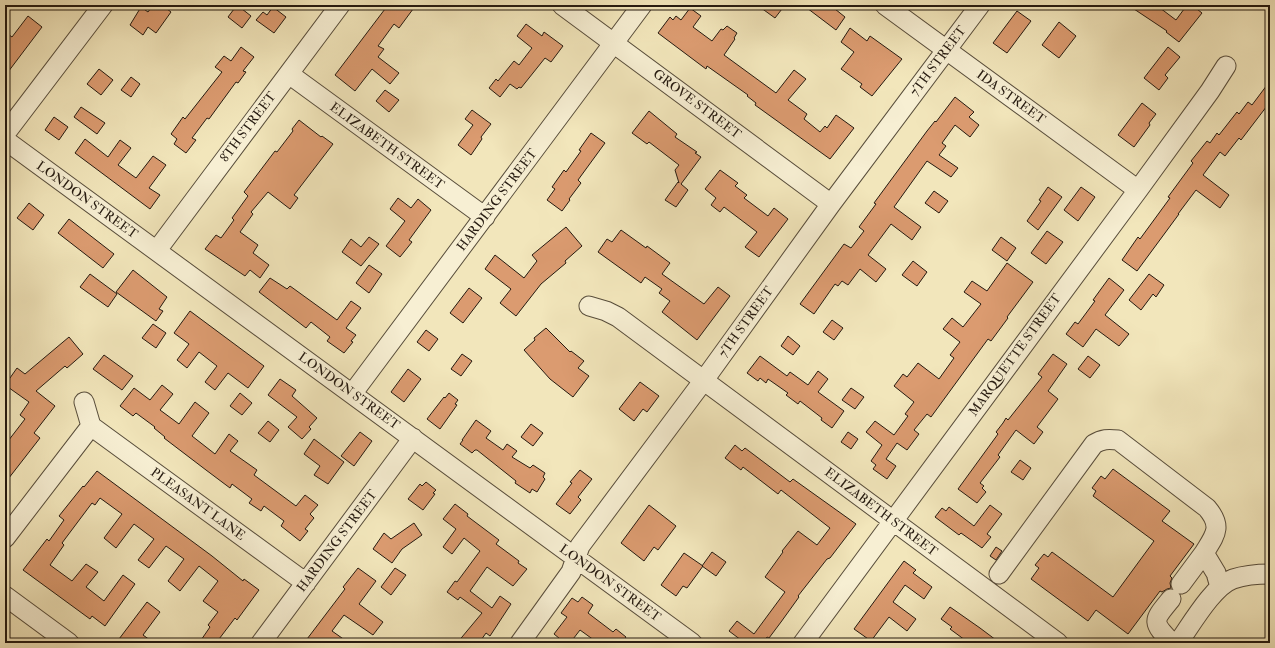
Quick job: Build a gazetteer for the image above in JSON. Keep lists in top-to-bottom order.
{
  "streets": {
    "street": [
      "7TH STREET",
      "IDA STREET",
      "GROVE STREET",
      "8TH STREET",
      "ELIZABETH STREET",
      "LONDON STREET",
      "HARDING STREET",
      "MARQUETTE STREET",
      "PLEASANT LANE"
    ]
  },
  "crossings": [
    ["7TH STREET", "IDA STREET"],
    ["7TH STREET", "GROVE STREET"],
    ["7TH STREET", "ELIZABETH STREET"],
    ["7TH STREET", "LONDON STREET"],
    ["IDA STREET", "MARQUETTE STREET"],
    ["GROVE STREET", "HARDING STREET"],
    ["8TH STREET", "ELIZABETH STREET"],
    ["8TH STREET", "LONDON STREET"],
    ["ELIZABETH STREET", "HARDING STREET"],
    ["ELIZABETH STREET", "MARQUETTE STREET"],
    ["LONDON STREET", "HARDING STREET"],
    ["HARDING STREET", "PLEASANT LANE"]
  ]
}
